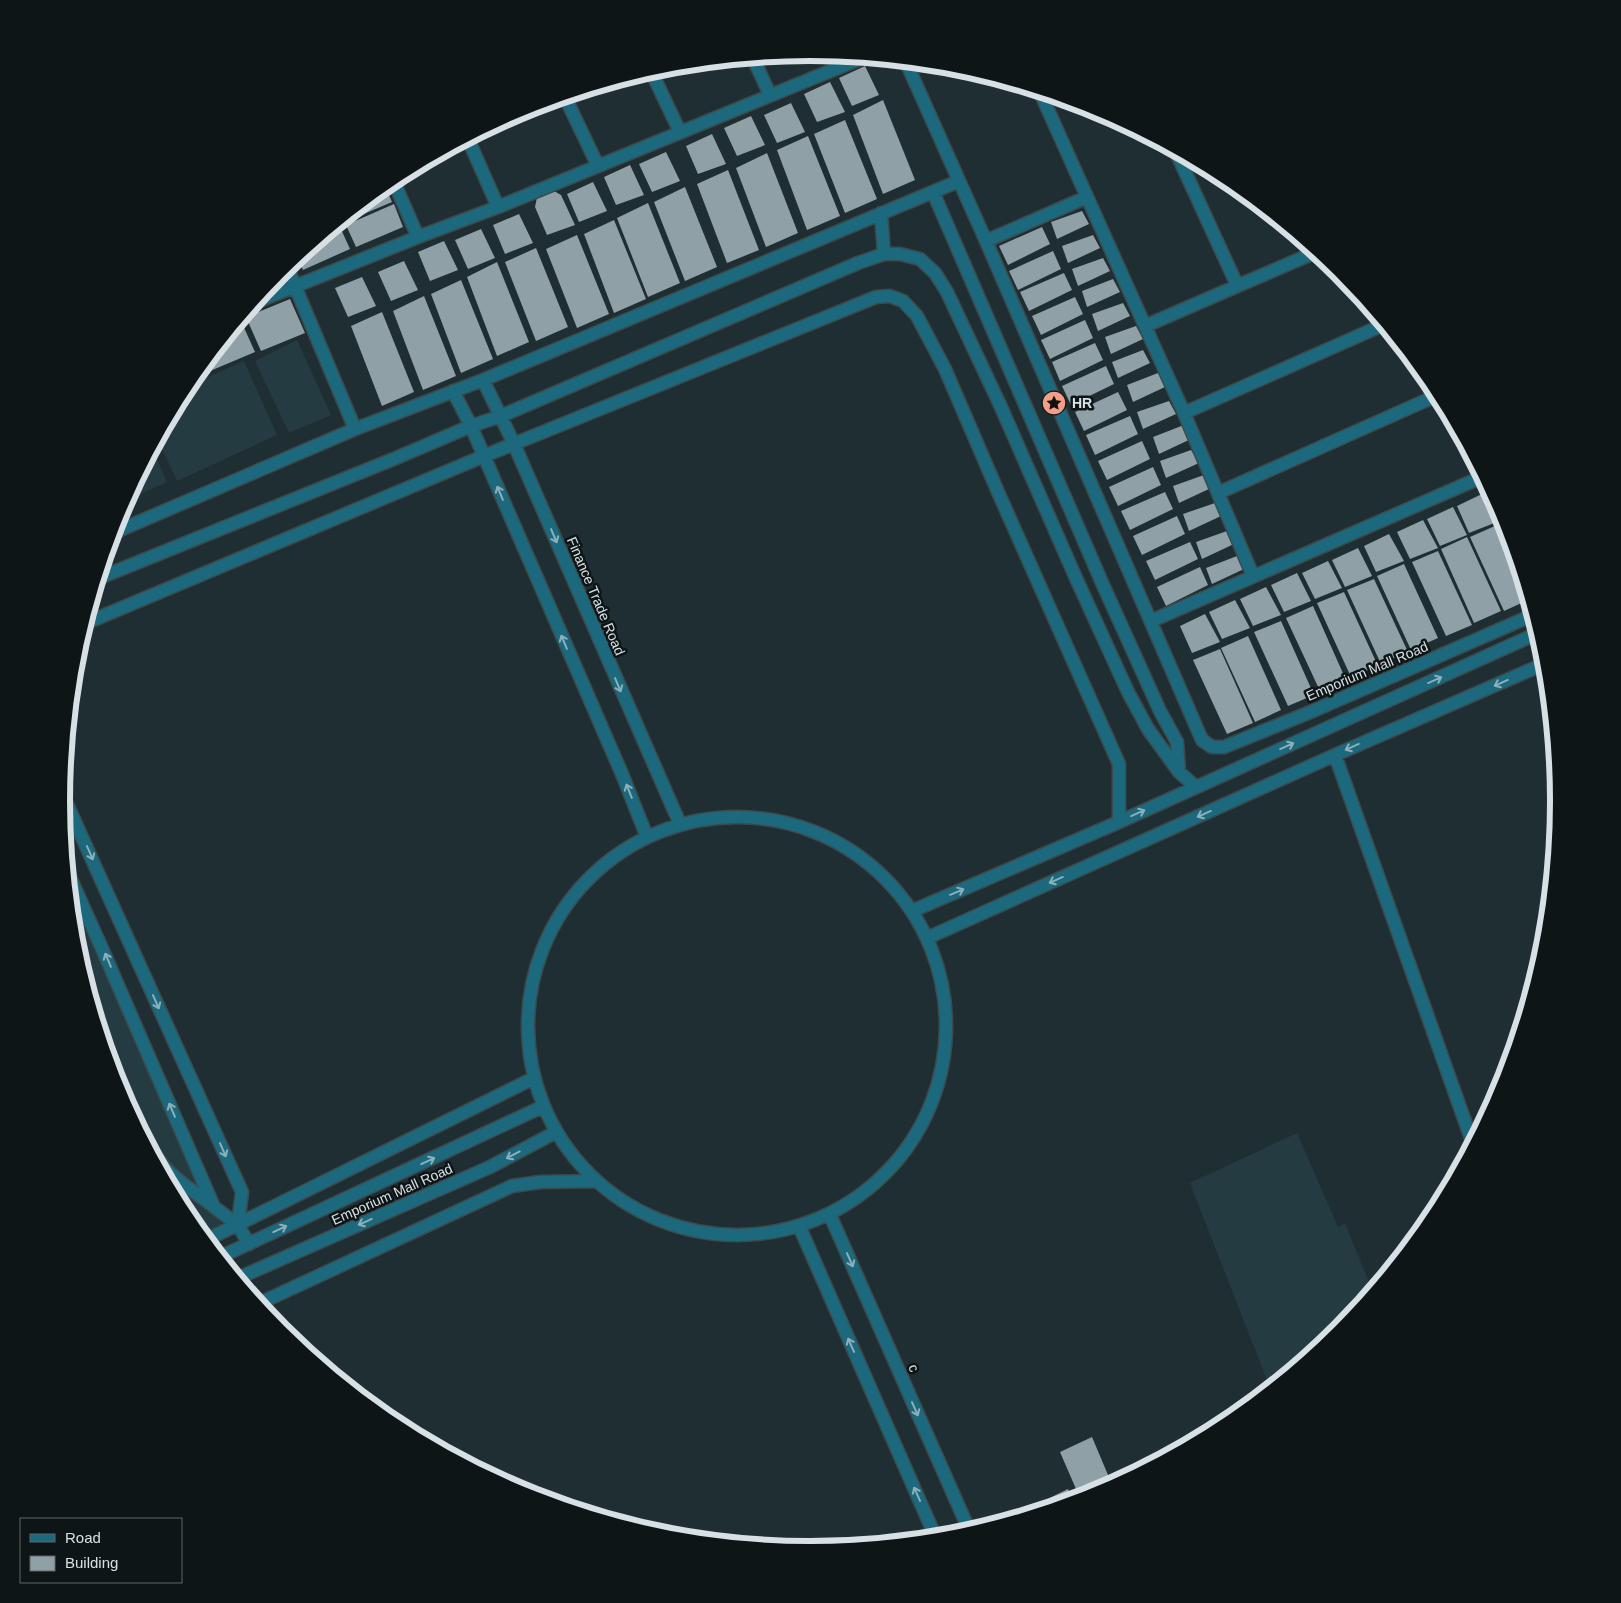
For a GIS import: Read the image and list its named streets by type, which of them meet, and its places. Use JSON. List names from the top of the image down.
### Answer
{
  "streets": {
    "street": ["Finance Trade Road", "Emporium Mall Road", "c"]
  },
  "places": {
    "place": ["HR"]
  },
  "legend": ["Road", "Building"]
}
